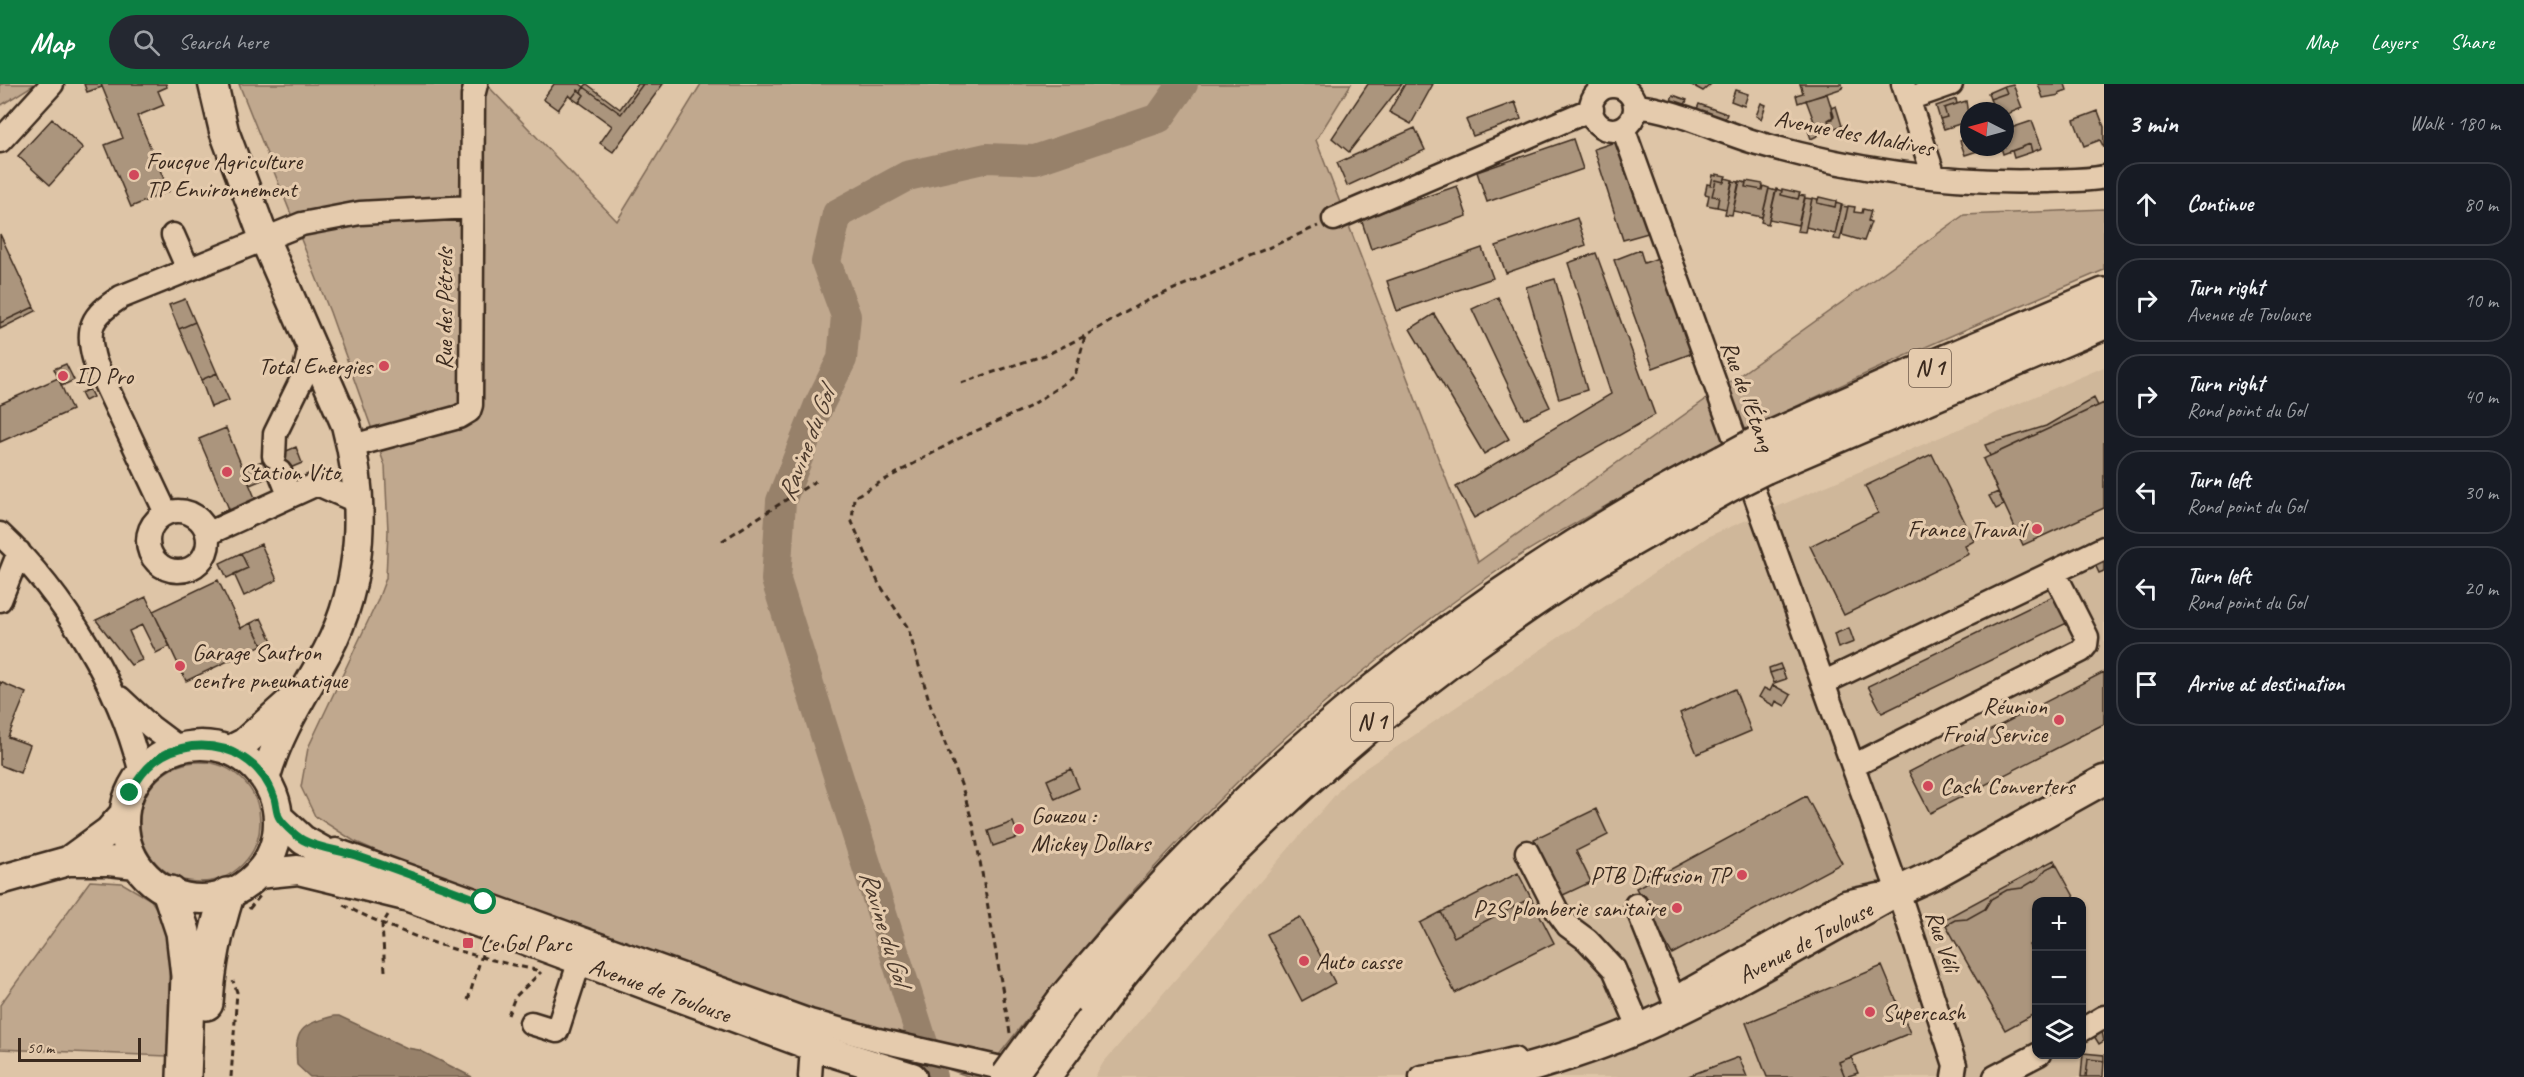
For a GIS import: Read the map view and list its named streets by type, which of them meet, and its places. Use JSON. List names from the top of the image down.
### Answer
{
  "streets": {
    "highway": ["N 1"],
    "main road": ["Avenue de Toulouse"],
    "street": [
      "Avenue des Maldives",
      "Rue des Pétrels",
      "Rue de l'Étang",
      "Rue Véli"
    ]
  },
  "crossings": [
    ["Avenue des Maldives", "Rue de l'Étang"],
    ["Rue de l'Étang", "Rue Véli"],
    ["Rue de l'Étang", "Avenue de Toulouse"],
    ["Rue Véli", "Avenue de Toulouse"]
  ],
  "water": ["Ravine du Gol"],
  "places": {
    "other": [
      "Foucque Agriculture TP Environnement",
      "Total Energies",
      "ID Pro",
      "Station Vito",
      "France Travail",
      "Garage Sautron centre pneumatique",
      "Réunion Froid Service",
      "Cash Converters",
      "Gouzou : Mickey Dollars",
      "PTB Diffusion TP",
      "P2S plomberie sanitaire",
      "Auto casse",
      "Supercash"
    ],
    "transit": ["Le Gol Parc"]
  },
  "scale_bar": "50 m",
  "north": "left",
  "page": {
    "header": "Map",
    "search": "Search here",
    "nav": ["Map", "Layers", "Share"],
    "heading": ["3 min", "Walk · 180 m"],
    "list": [
      ["Continue", "80 m"],
      ["Turn right", "Avenue de Toulouse", "10 m"],
      ["Turn right", "Rond point du Gol", "40 m"],
      ["Turn left", "Rond point du Gol", "30 m"],
      ["Turn left", "Rond point du Gol", "20 m"],
      "Arrive at destination"
    ],
    "map_buttons": ["+", "−"],
    "scale": "50 m"
  }
}
